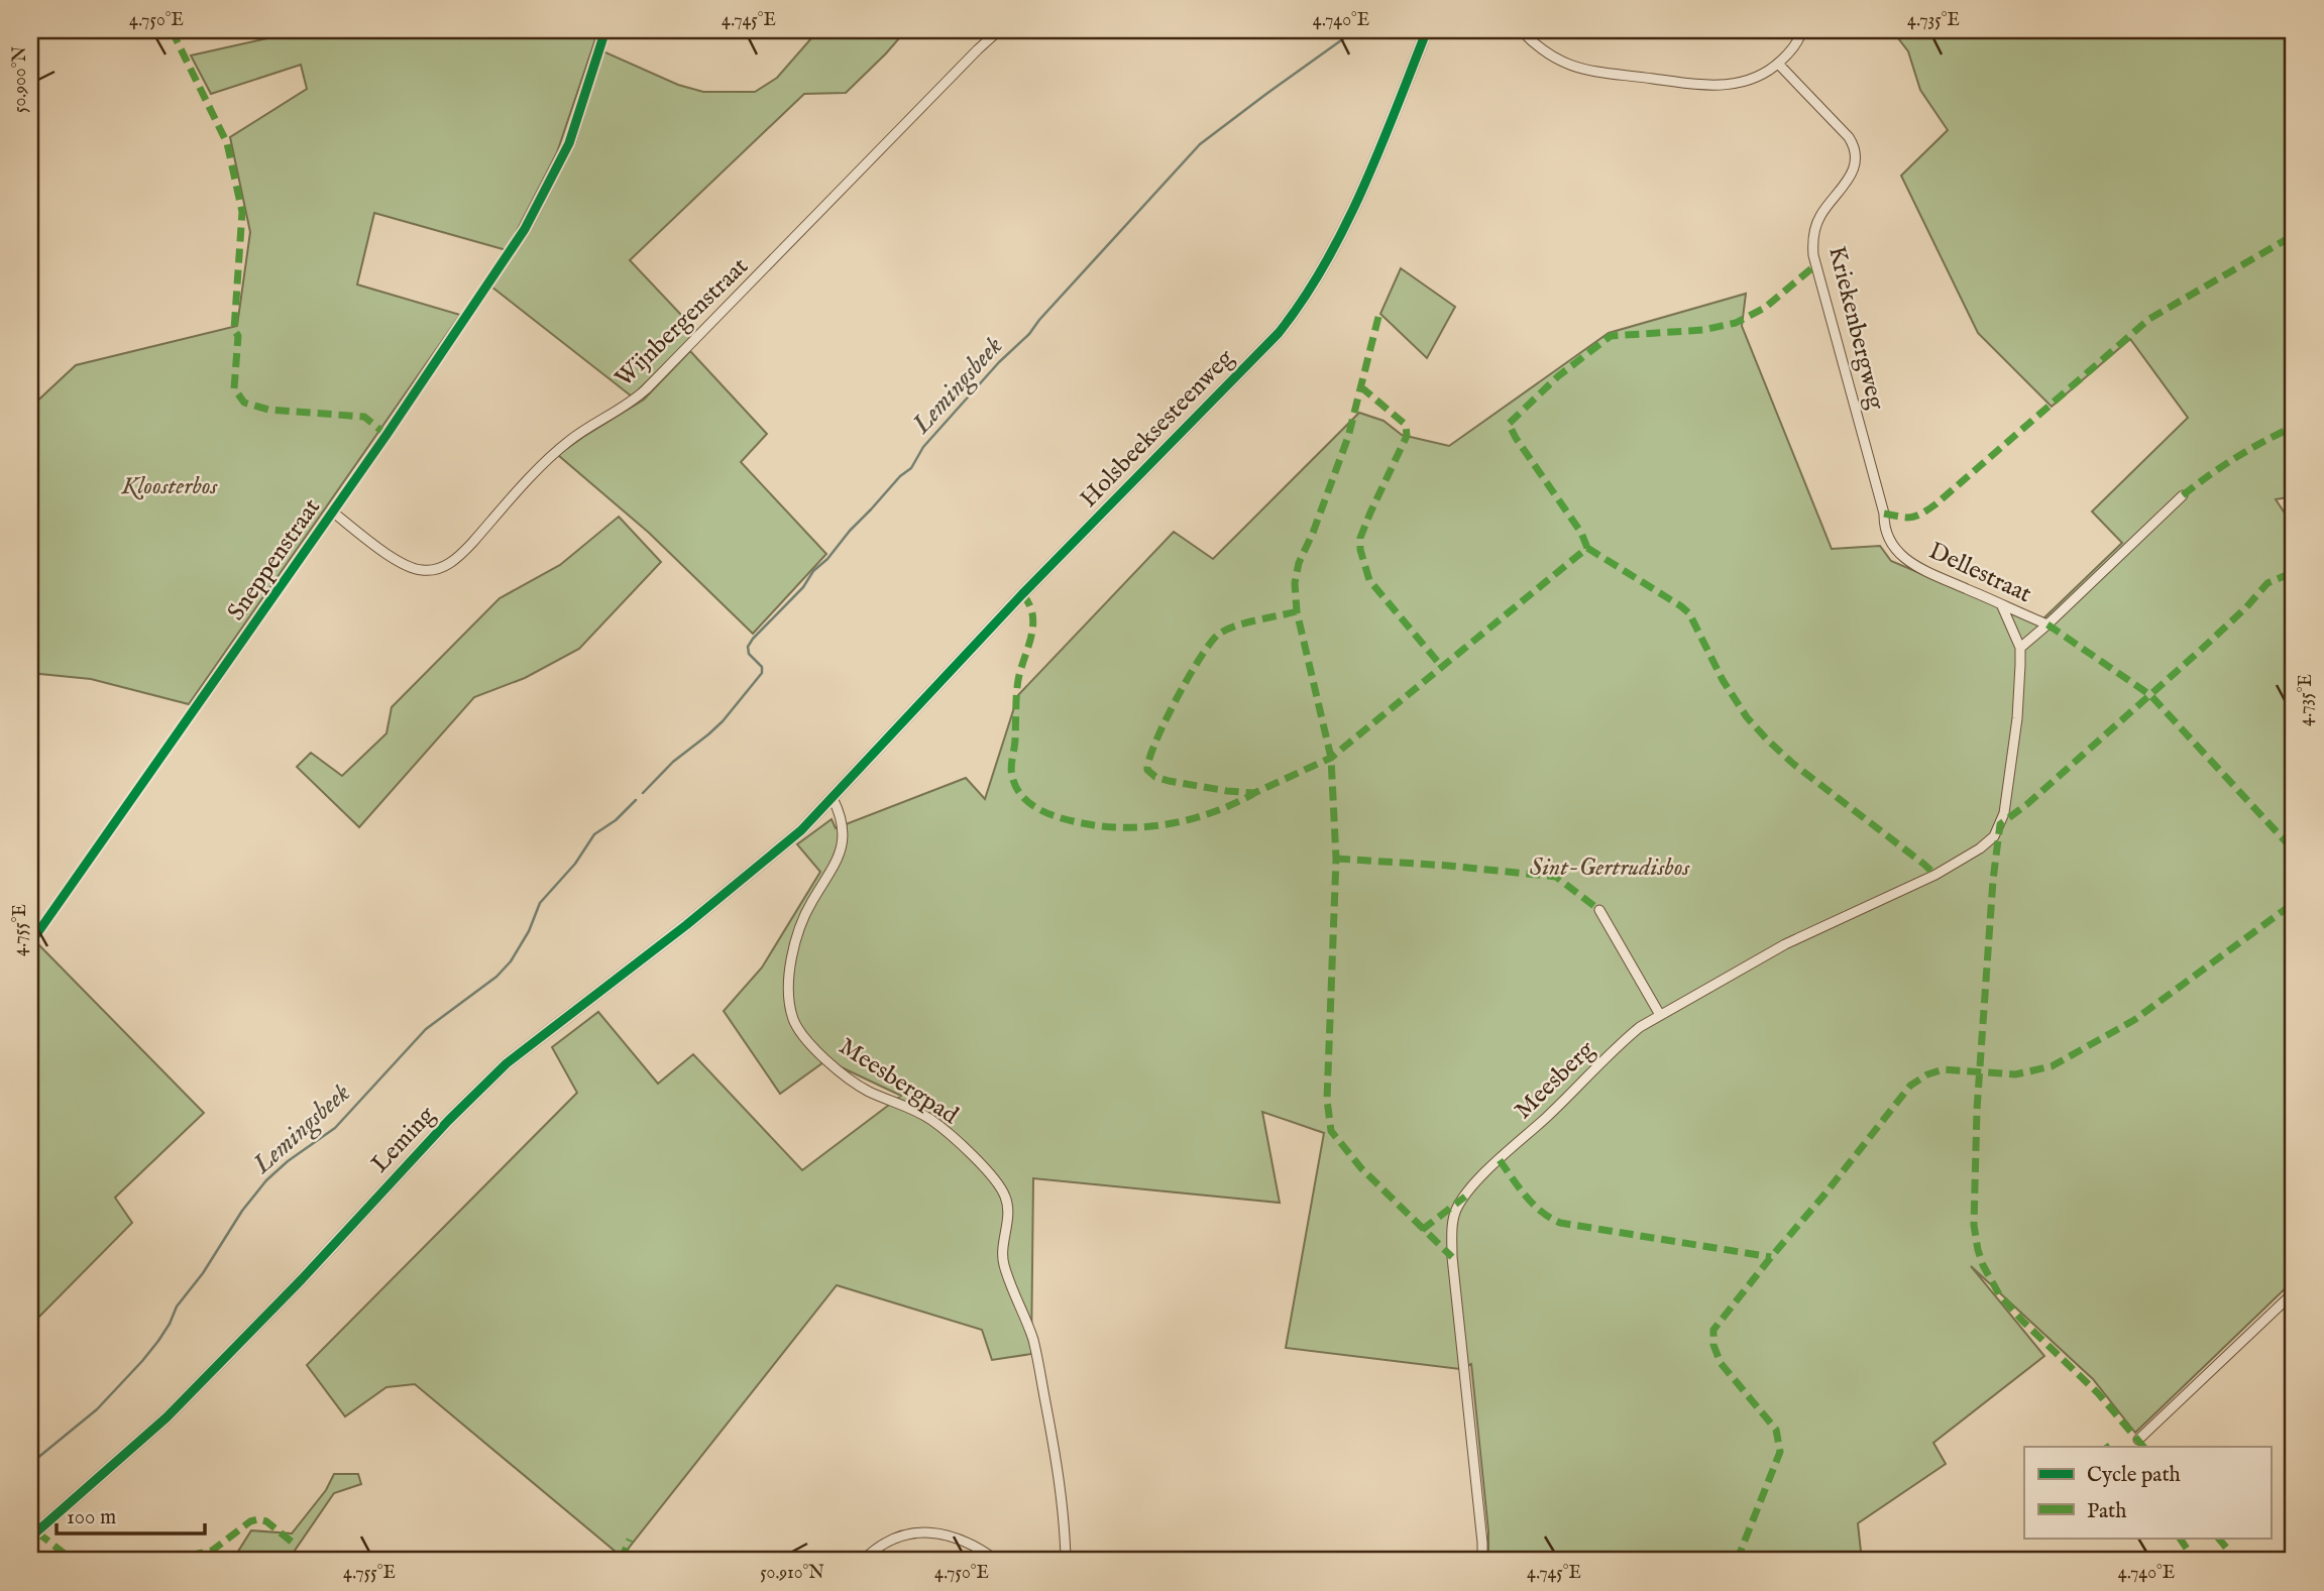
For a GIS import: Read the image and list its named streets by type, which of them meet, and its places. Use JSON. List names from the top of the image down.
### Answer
{
  "streets": {
    "street": [
      "Wijnbergenstraat",
      "Kriekenbergweg",
      "Holsbeeksesteenweg",
      "Sneppenstraat",
      "Dellestraat",
      "Meesberg",
      "Meesbergpad",
      "Leming"
    ]
  },
  "crossings": [
    ["Wijnbergenstraat", "Sneppenstraat"],
    ["Kriekenbergweg", "Dellestraat"],
    ["Holsbeeksesteenweg", "Meesbergpad"],
    ["Holsbeeksesteenweg", "Leming"],
    ["Dellestraat", "Meesberg"],
    ["Meesbergpad", "Leming"]
  ],
  "water": ["Lemingsbeek"],
  "parks": ["Kloosterbos", "Sint-Gertrudisbos"],
  "legend": ["Cycle path", "Path"],
  "scale_bar": "100 m",
  "coordinates": [
    "4.750°E",
    "4.745°E",
    "4.740°E",
    "4.735°E",
    "50.900°N",
    "4.755°E",
    "50.910°N"
  ]
}
